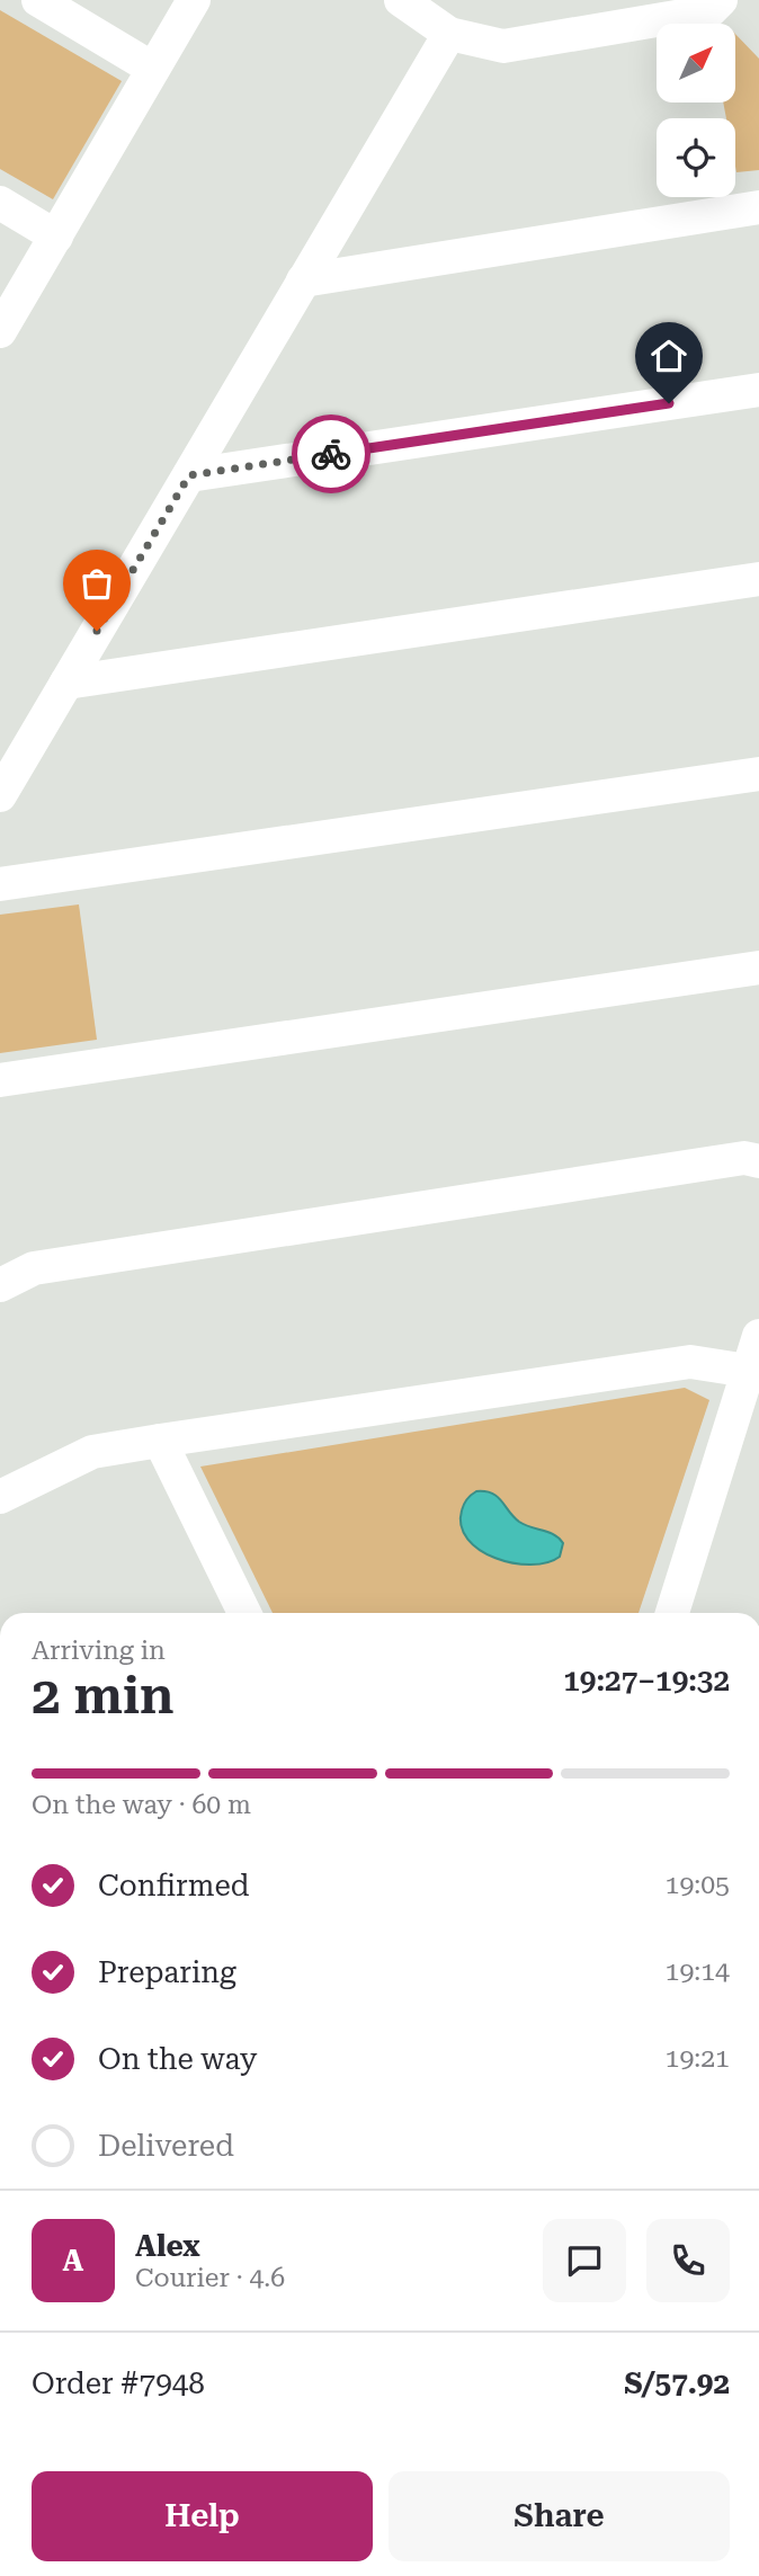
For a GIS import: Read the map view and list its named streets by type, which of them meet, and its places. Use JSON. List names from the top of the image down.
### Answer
{
  "north": "top right",
  "page": {
    "heading": ["2 min", "Arriving in", "19:27–19:32"],
    "panel": [
      "Alex",
      "Courier · 4.6",
      "Order #7948",
      "S/57.92"
    ],
    "bar": "On the way · 60 m",
    "list": [
      ["Confirmed", "19:05"],
      ["Preparing", "19:14"],
      ["On the way", "19:21"],
      "Delivered"
    ],
    "round": "A",
    "buttons": ["Help", "Share"]
  }
}
